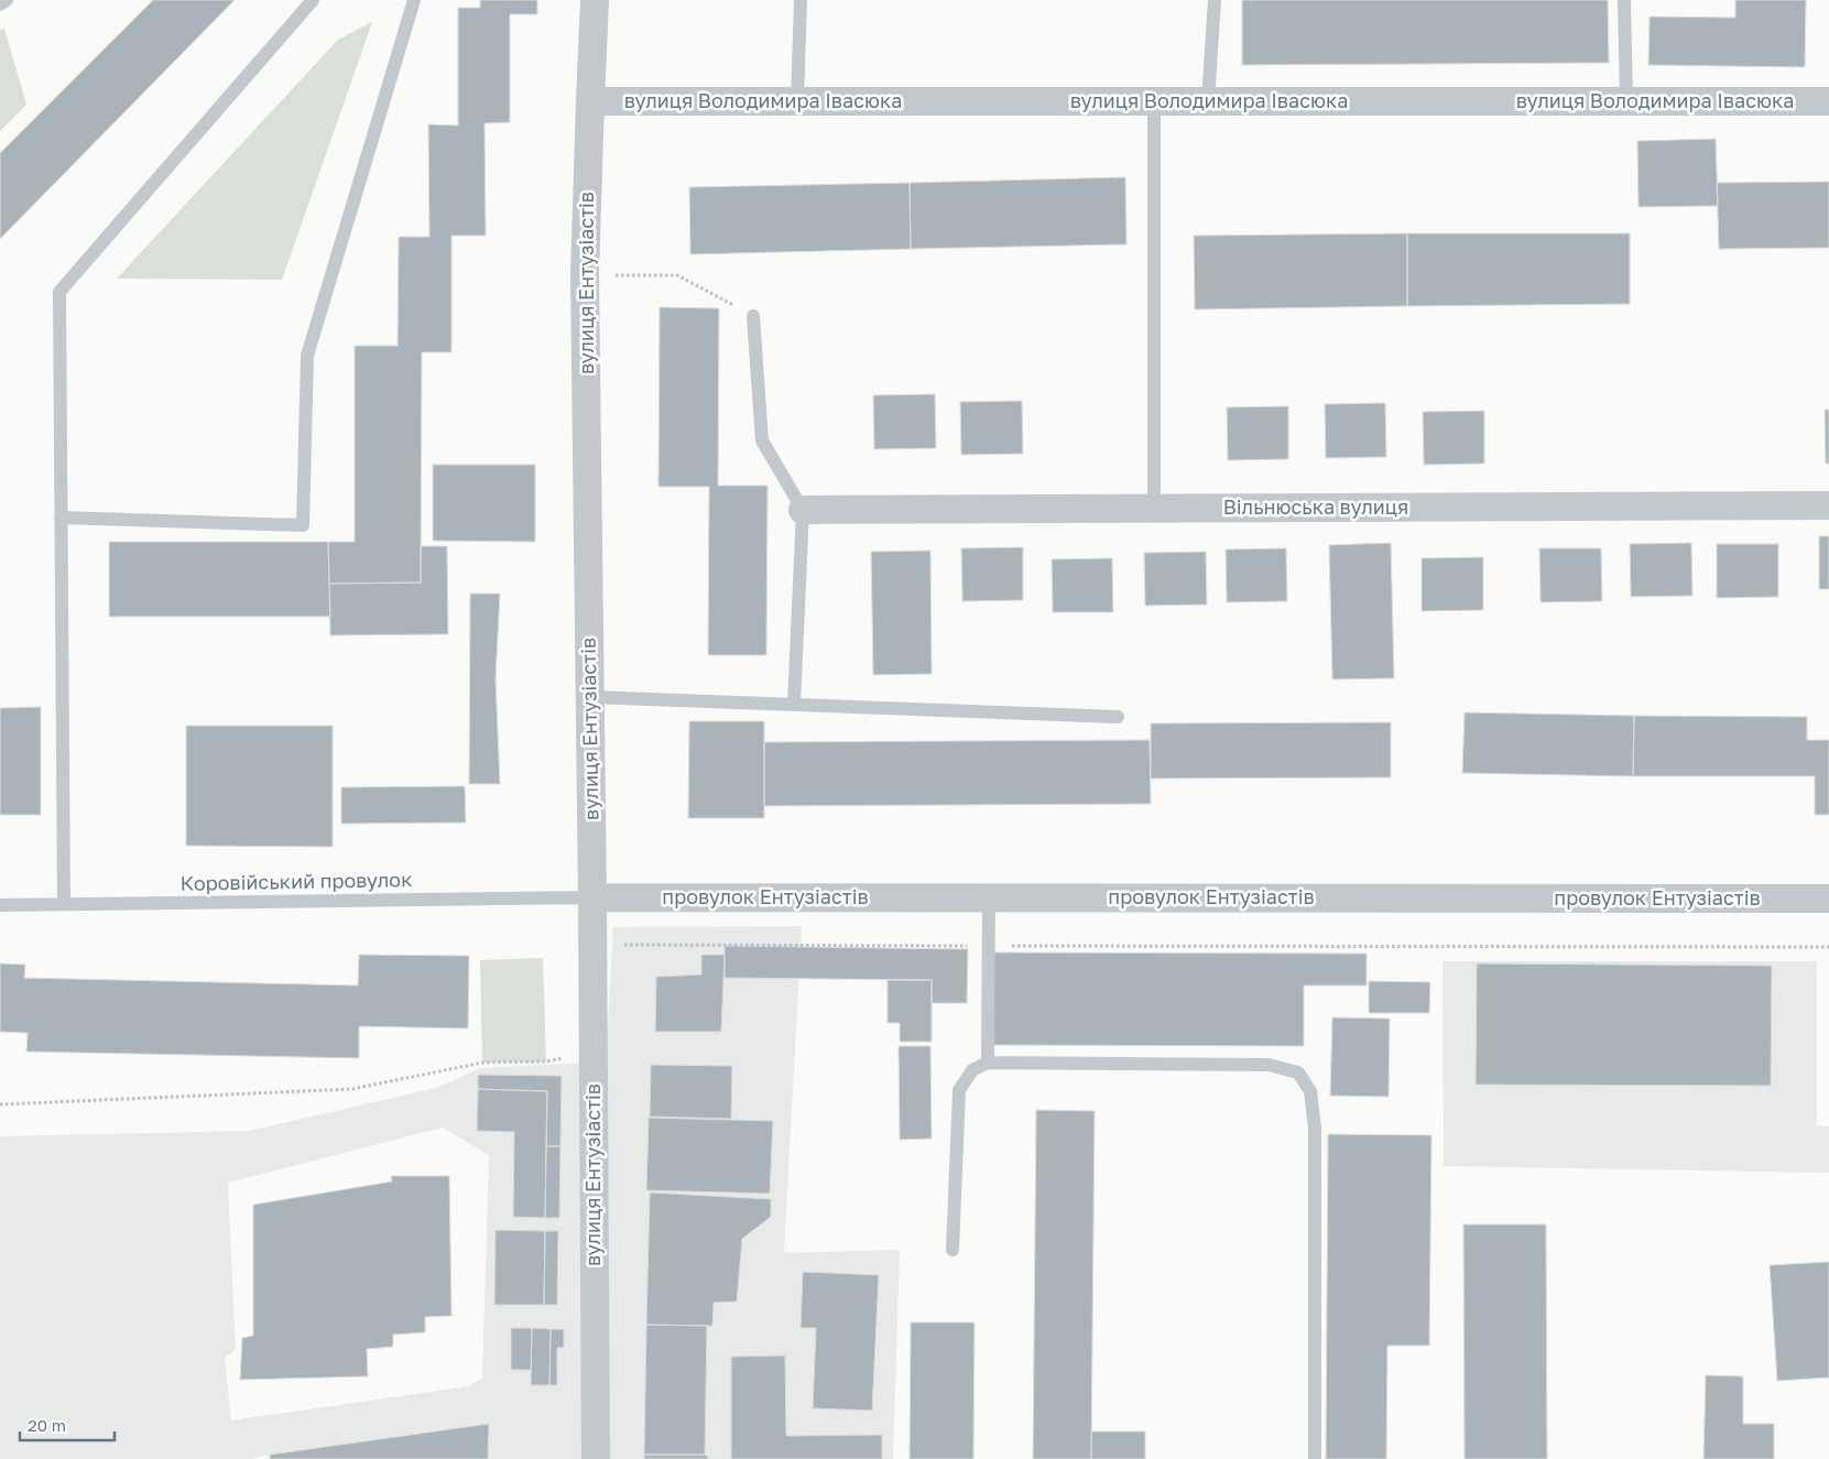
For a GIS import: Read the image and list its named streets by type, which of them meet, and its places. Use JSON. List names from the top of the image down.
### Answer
{
  "streets": {
    "street": [
      "вулиця Володимира Івасюка",
      "вулиця Ентузіастів",
      "Вільнюська вулиця",
      "провулок Ентузіастів"
    ],
    "lane": ["Коровійський провулок"]
  },
  "crossings": [
    ["вулиця Володимира Івасюка", "вулиця Ентузіастів"],
    ["вулиця Ентузіастів", "Коровійський провулок"],
    ["вулиця Ентузіастів", "провулок Ентузіастів"],
    ["Коровійський провулок", "провулок Ентузіастів"]
  ],
  "scale_bar": "20 m"
}
